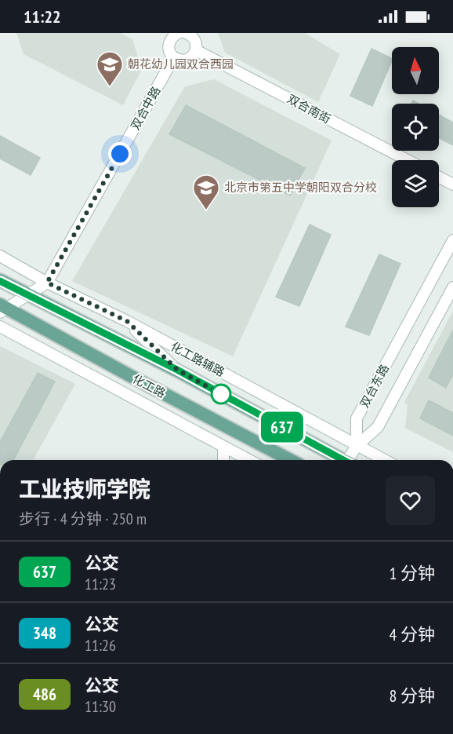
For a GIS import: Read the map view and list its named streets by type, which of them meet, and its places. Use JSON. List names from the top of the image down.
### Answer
{
  "streets": {
    "main road": ["化工路"],
    "street": [
      "双合中路",
      "双合南街",
      "化工路辅路",
      "双台东路"
    ]
  },
  "crossings": [
    ["双合中路", "化工路辅路"],
    ["双合中路", "化工路"],
    ["化工路辅路", "双台东路"]
  ],
  "places": {
    "school or university": ["朝花幼儿园双合西园", "北京市第五中学朝阳双合分校"]
  },
  "lines": ["bus line 637"],
  "north": "top",
  "page": {
    "status": "11:22",
    "on_map": "637",
    "heading": ["工业技师学院", "步行 · 4 分钟 · 250 m"],
    "list": [
      {
        "mark": "637",
        "name": "公交",
        "note": "11:23",
        "value": "1 分钟"
      },
      {
        "mark": "348",
        "name": "公交",
        "note": "11:26",
        "value": "4 分钟"
      },
      {
        "mark": "486",
        "name": "公交",
        "note": "11:30",
        "value": "8 分钟"
      }
    ]
  }
}
